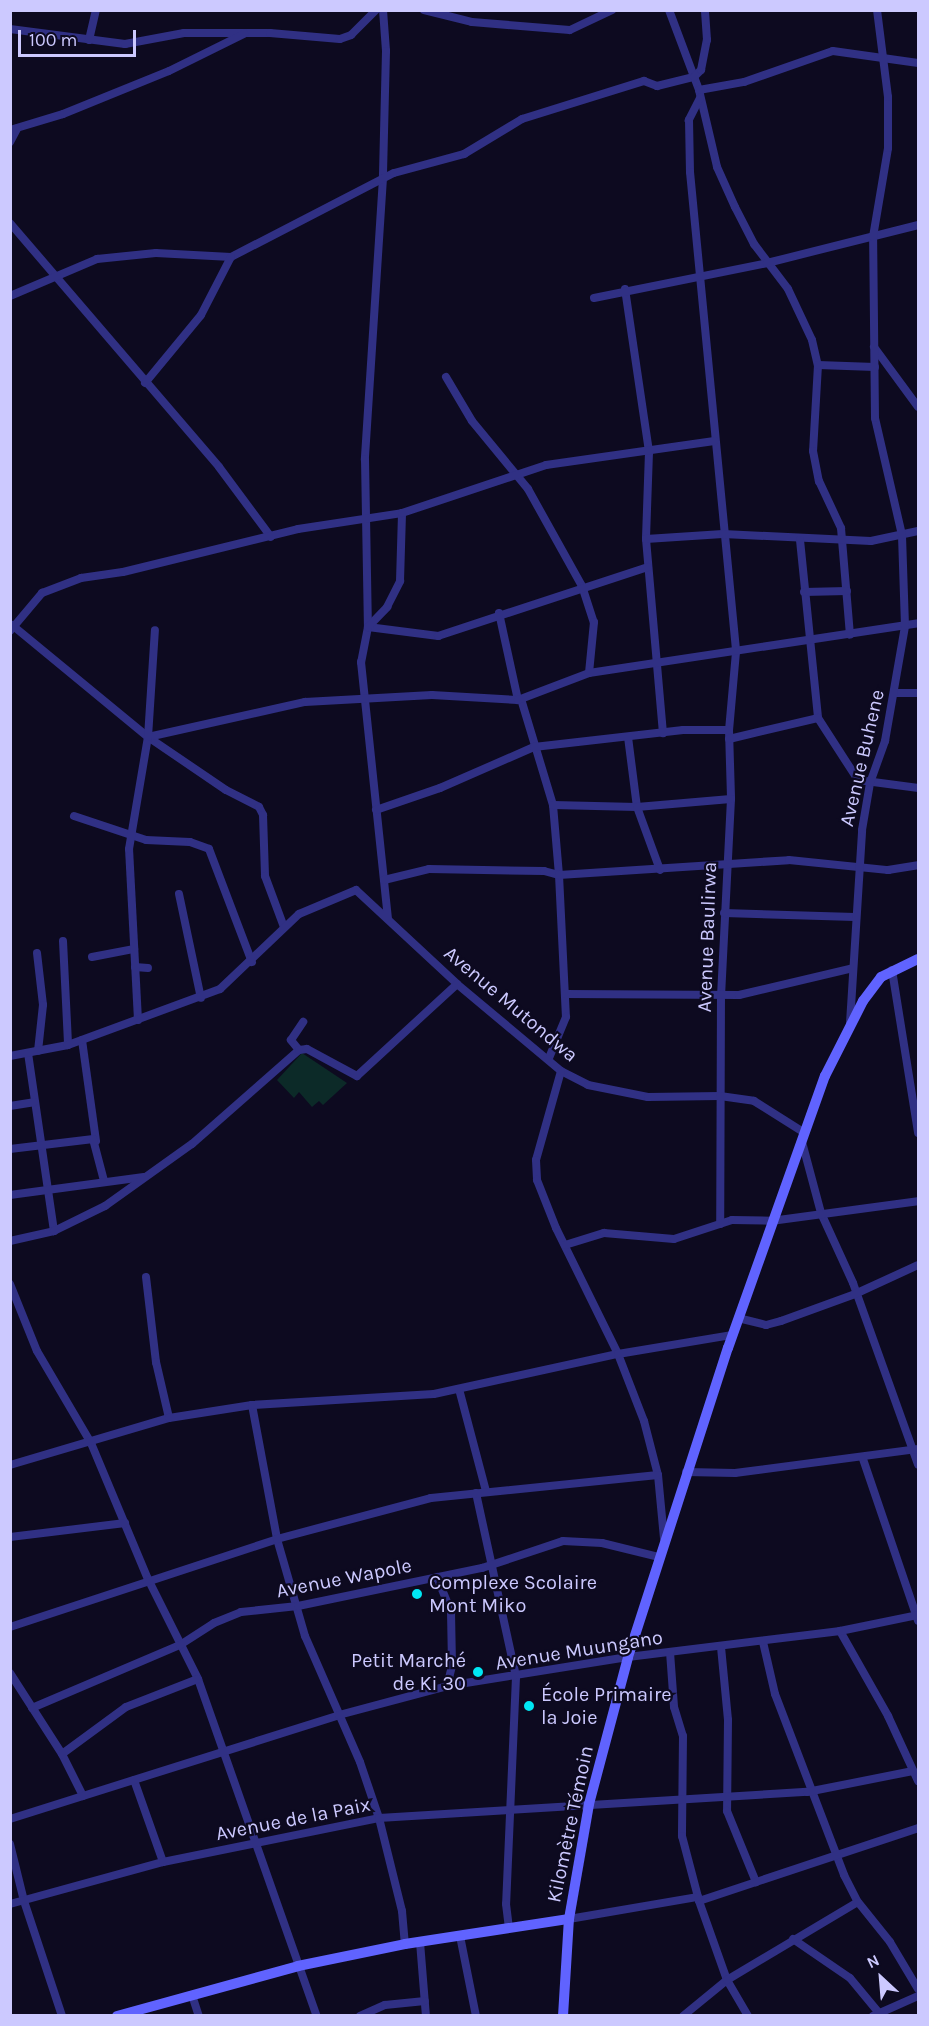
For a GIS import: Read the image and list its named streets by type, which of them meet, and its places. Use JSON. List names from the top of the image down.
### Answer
{
  "streets": {
    "main road": ["Kilomètre Témoin"],
    "street": [
      "Avenue Buhene",
      "Avenue Baulirwa",
      "Avenue Mutondwa",
      "Avenue Wapole",
      "Avenue Muungano",
      "Avenue de la Paix"
    ]
  },
  "crossings": [
    ["Avenue Buhene", "Kilomètre Témoin"],
    ["Avenue Baulirwa", "Avenue Mutondwa"],
    ["Avenue Mutondwa", "Kilomètre Témoin"],
    ["Avenue Wapole", "Kilomètre Témoin"],
    ["Avenue Muungano", "Kilomètre Témoin"],
    ["Avenue de la Paix", "Kilomètre Témoin"]
  ],
  "places": ["Complexe Scolaire Mont Miko", "Petit Marché de Ki 30", "École Primaire la Joie"],
  "scale_bar": "100 m",
  "north": "top left"
}
